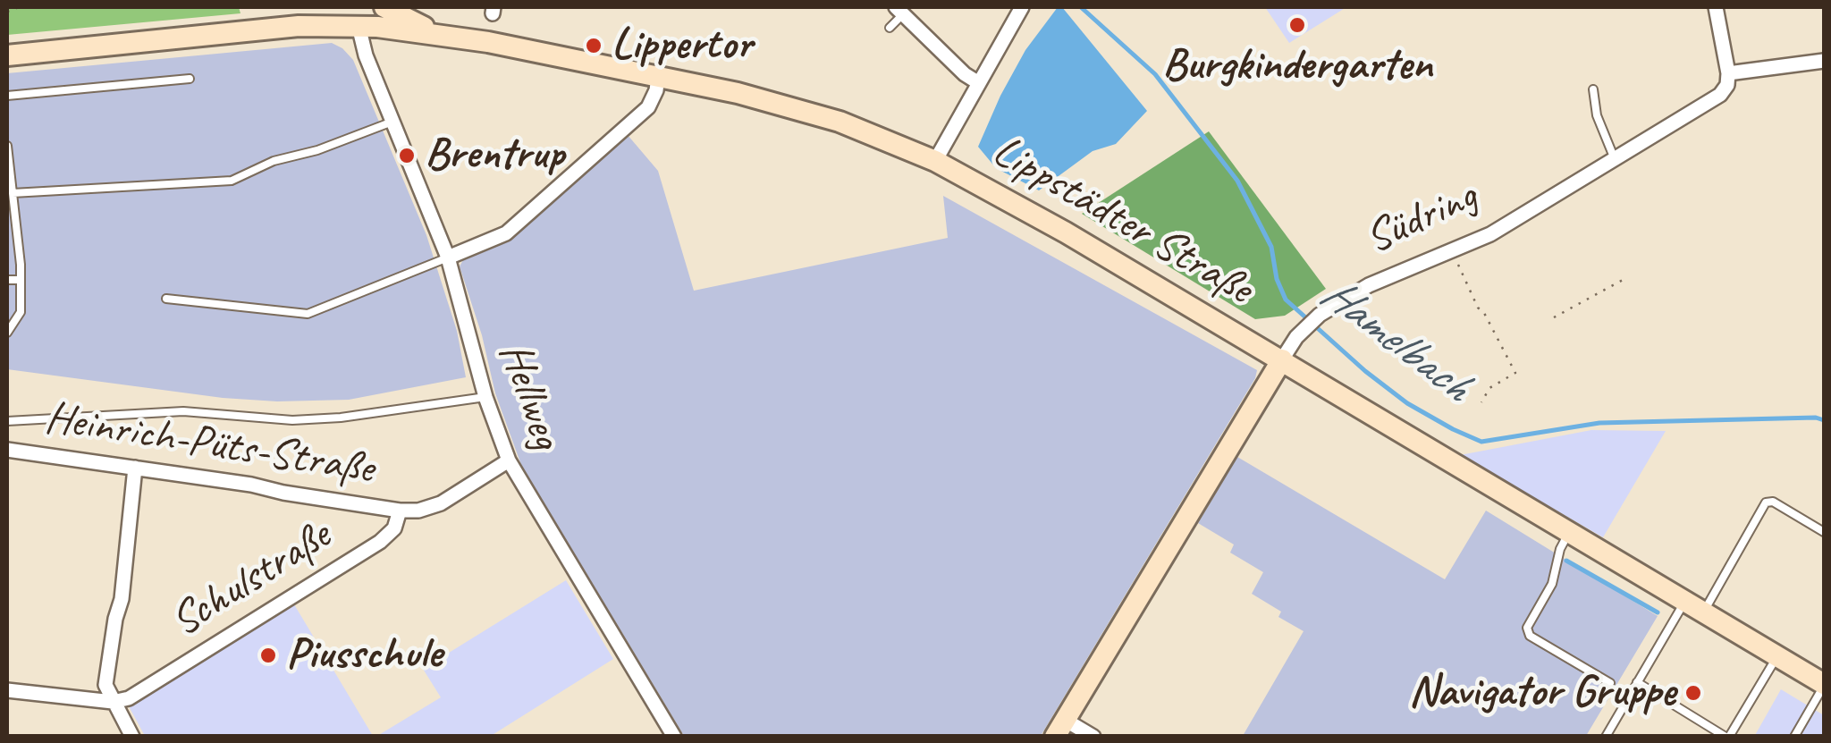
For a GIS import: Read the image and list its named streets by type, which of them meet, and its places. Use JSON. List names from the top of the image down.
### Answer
{
  "streets": {
    "street": [
      "Südring",
      "Lippstädter Straße",
      "Hellweg",
      "Heinrich-Püts-Straße",
      "Schulstraße"
    ]
  },
  "crossings": [
    ["Südring", "Lippstädter Straße"],
    ["Lippstädter Straße", "Hellweg"],
    ["Heinrich-Püts-Straße", "Schulstraße"]
  ],
  "water": ["Hamelbach"],
  "places": [
    "Burgkindergarten",
    "Lippertor",
    "Brentrup",
    "Piusschule",
    "Navigator Gruppe"
  ]
}
